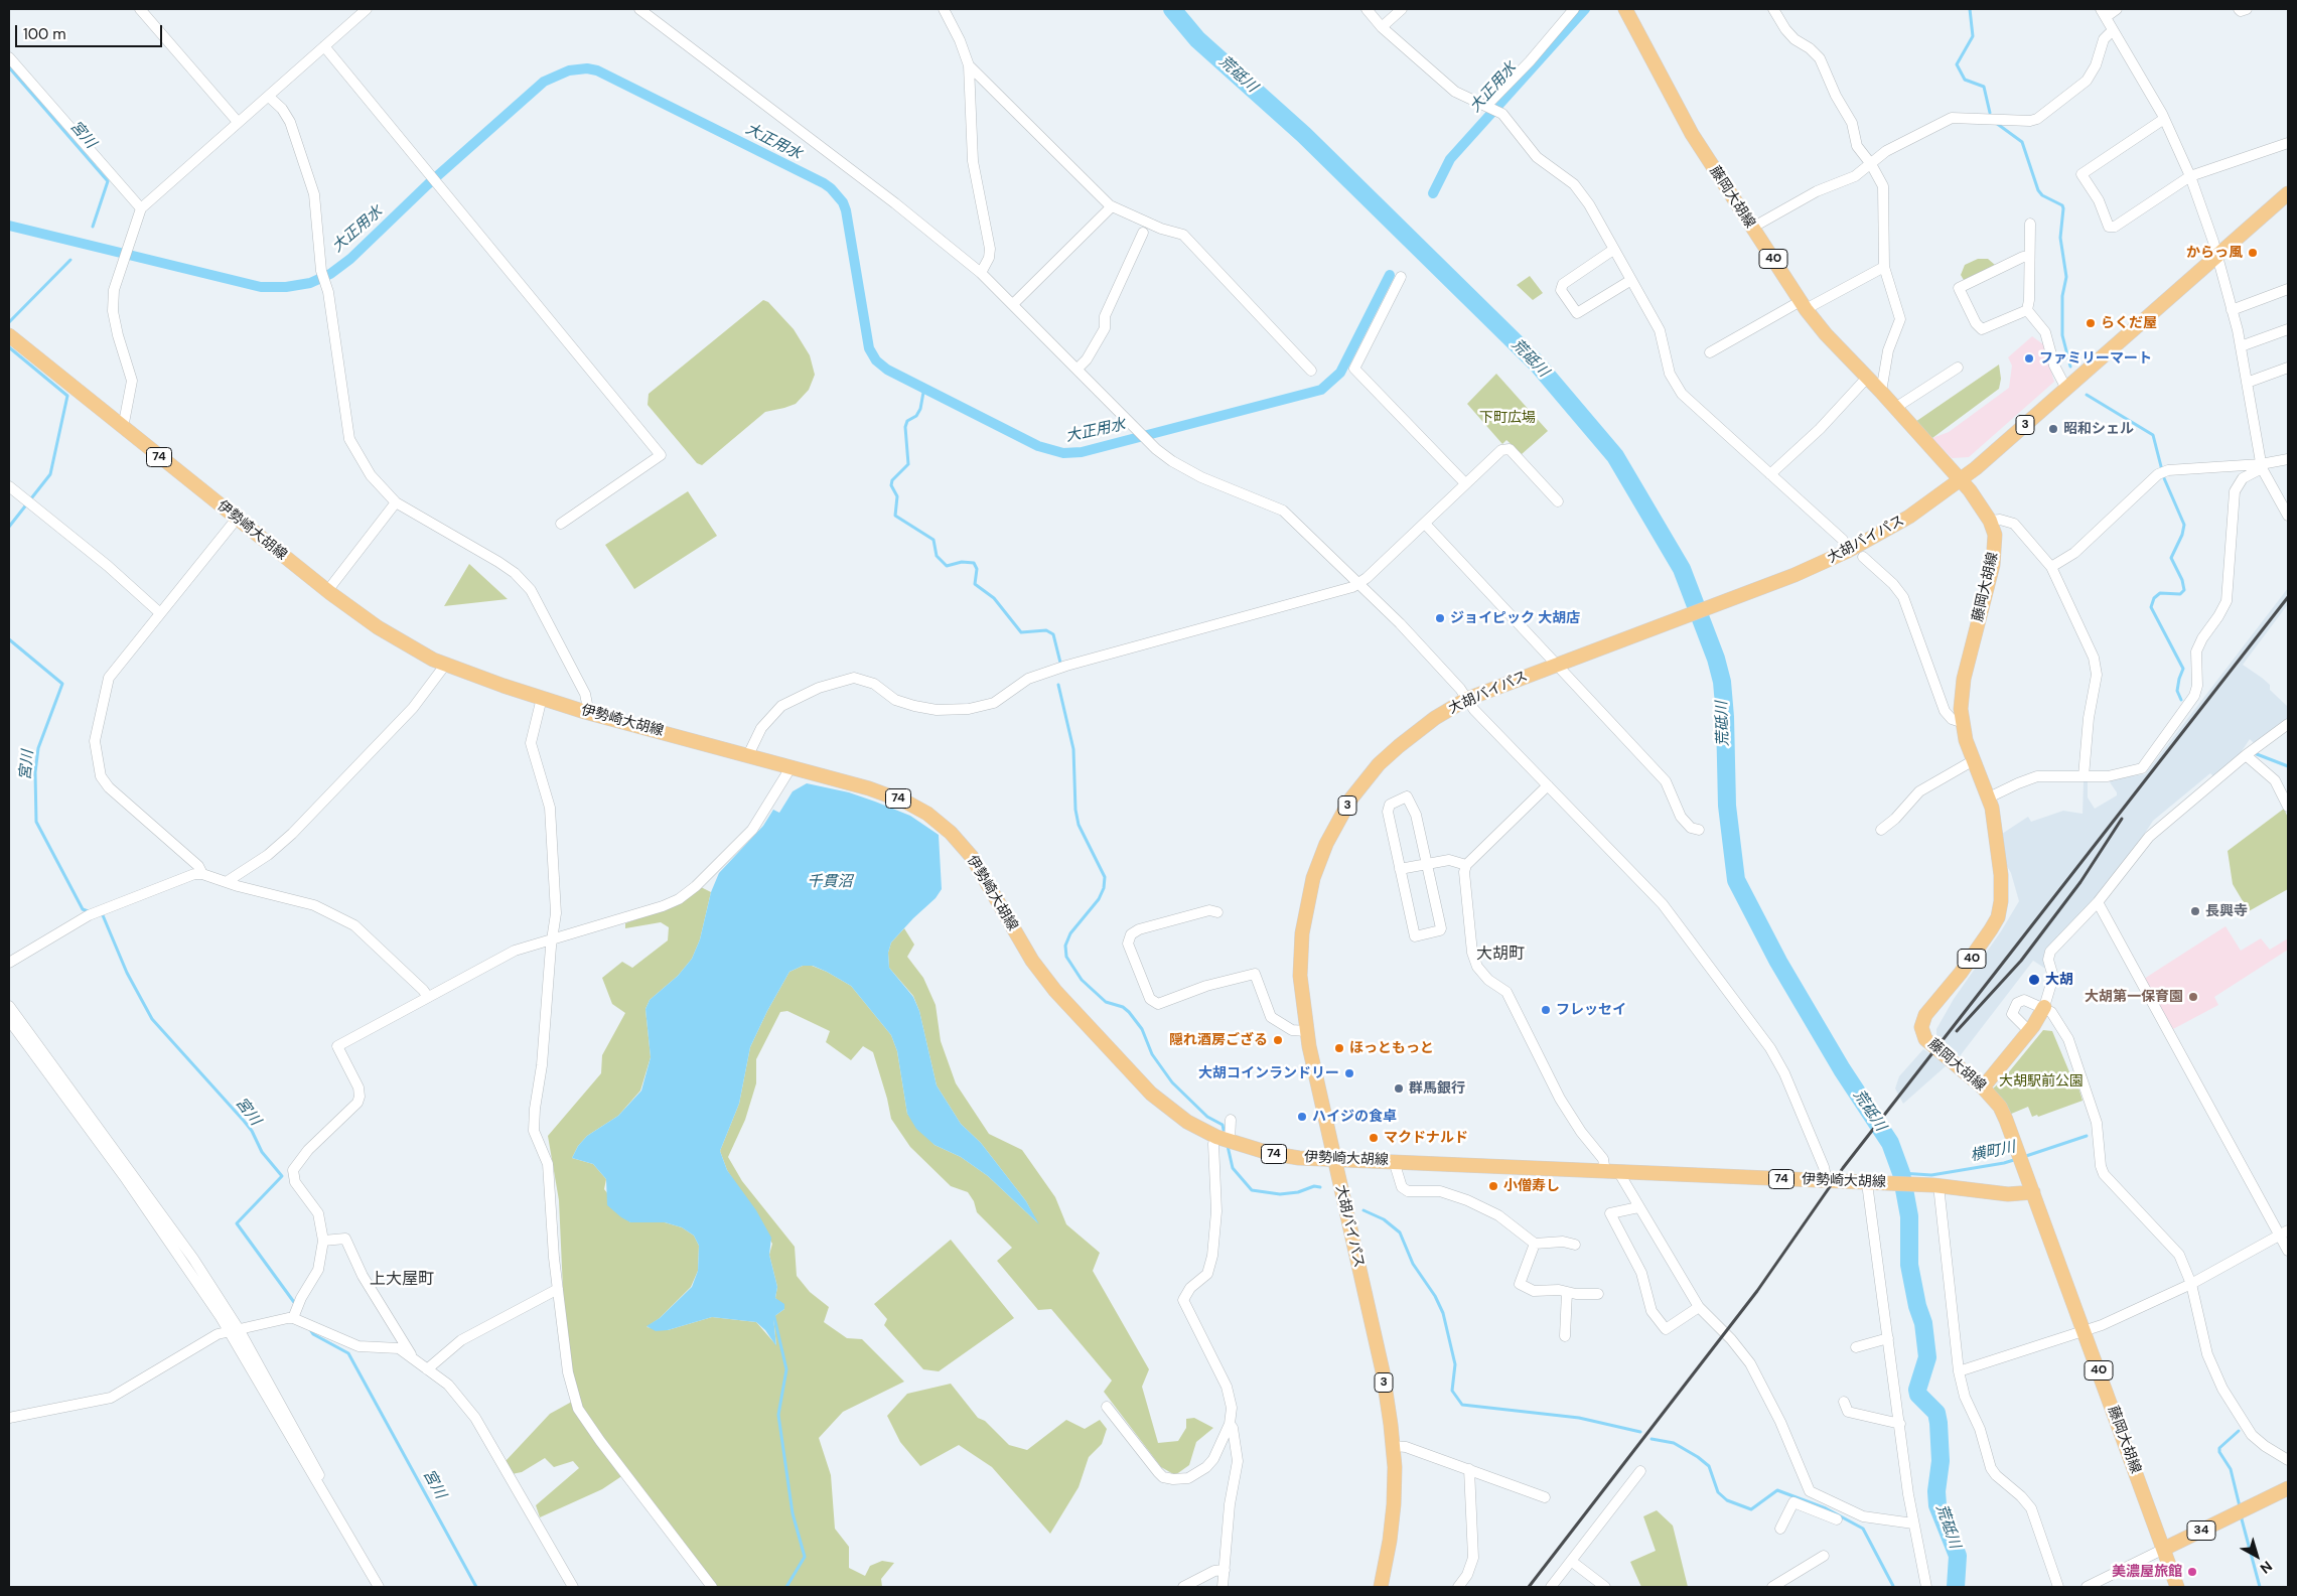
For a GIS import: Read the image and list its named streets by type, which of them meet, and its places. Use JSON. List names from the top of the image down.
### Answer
{
  "streets": {
    "main road": [
      "藤岡大胡線",
      "40",
      "3",
      "74",
      "伊勢崎大胡線",
      "大胡バイパス",
      "34"
    ]
  },
  "crossings": [
    ["藤岡大胡線", "伊勢崎大胡線"],
    ["藤岡大胡線", "大胡バイパス"],
    ["藤岡大胡線", "34"],
    ["伊勢崎大胡線", "大胡バイパス"]
  ],
  "districts": ["大胡町", "上大屋町"],
  "water": [
    "荒砥川",
    "大正用水",
    "宮川",
    "千貫沼",
    "横町川"
  ],
  "parks": ["下町広場", "大胡駅前公園"],
  "places": [
    "からっ風",
    "らくだ屋",
    "ファミリーマート",
    "昭和シェル",
    "ジョイピック 大胡店",
    "長興寺",
    "大胡",
    "大胡第一保育園",
    "フレッセイ",
    "隠れ酒房ござる",
    "ほっともっと",
    "大胡コインランドリー",
    "群馬銀行",
    "ハイジの食卓",
    "マクドナルド",
    "小僧寿し",
    "美濃屋旅館"
  ],
  "scale_bar": "100 m",
  "north": "bottom right"
}
